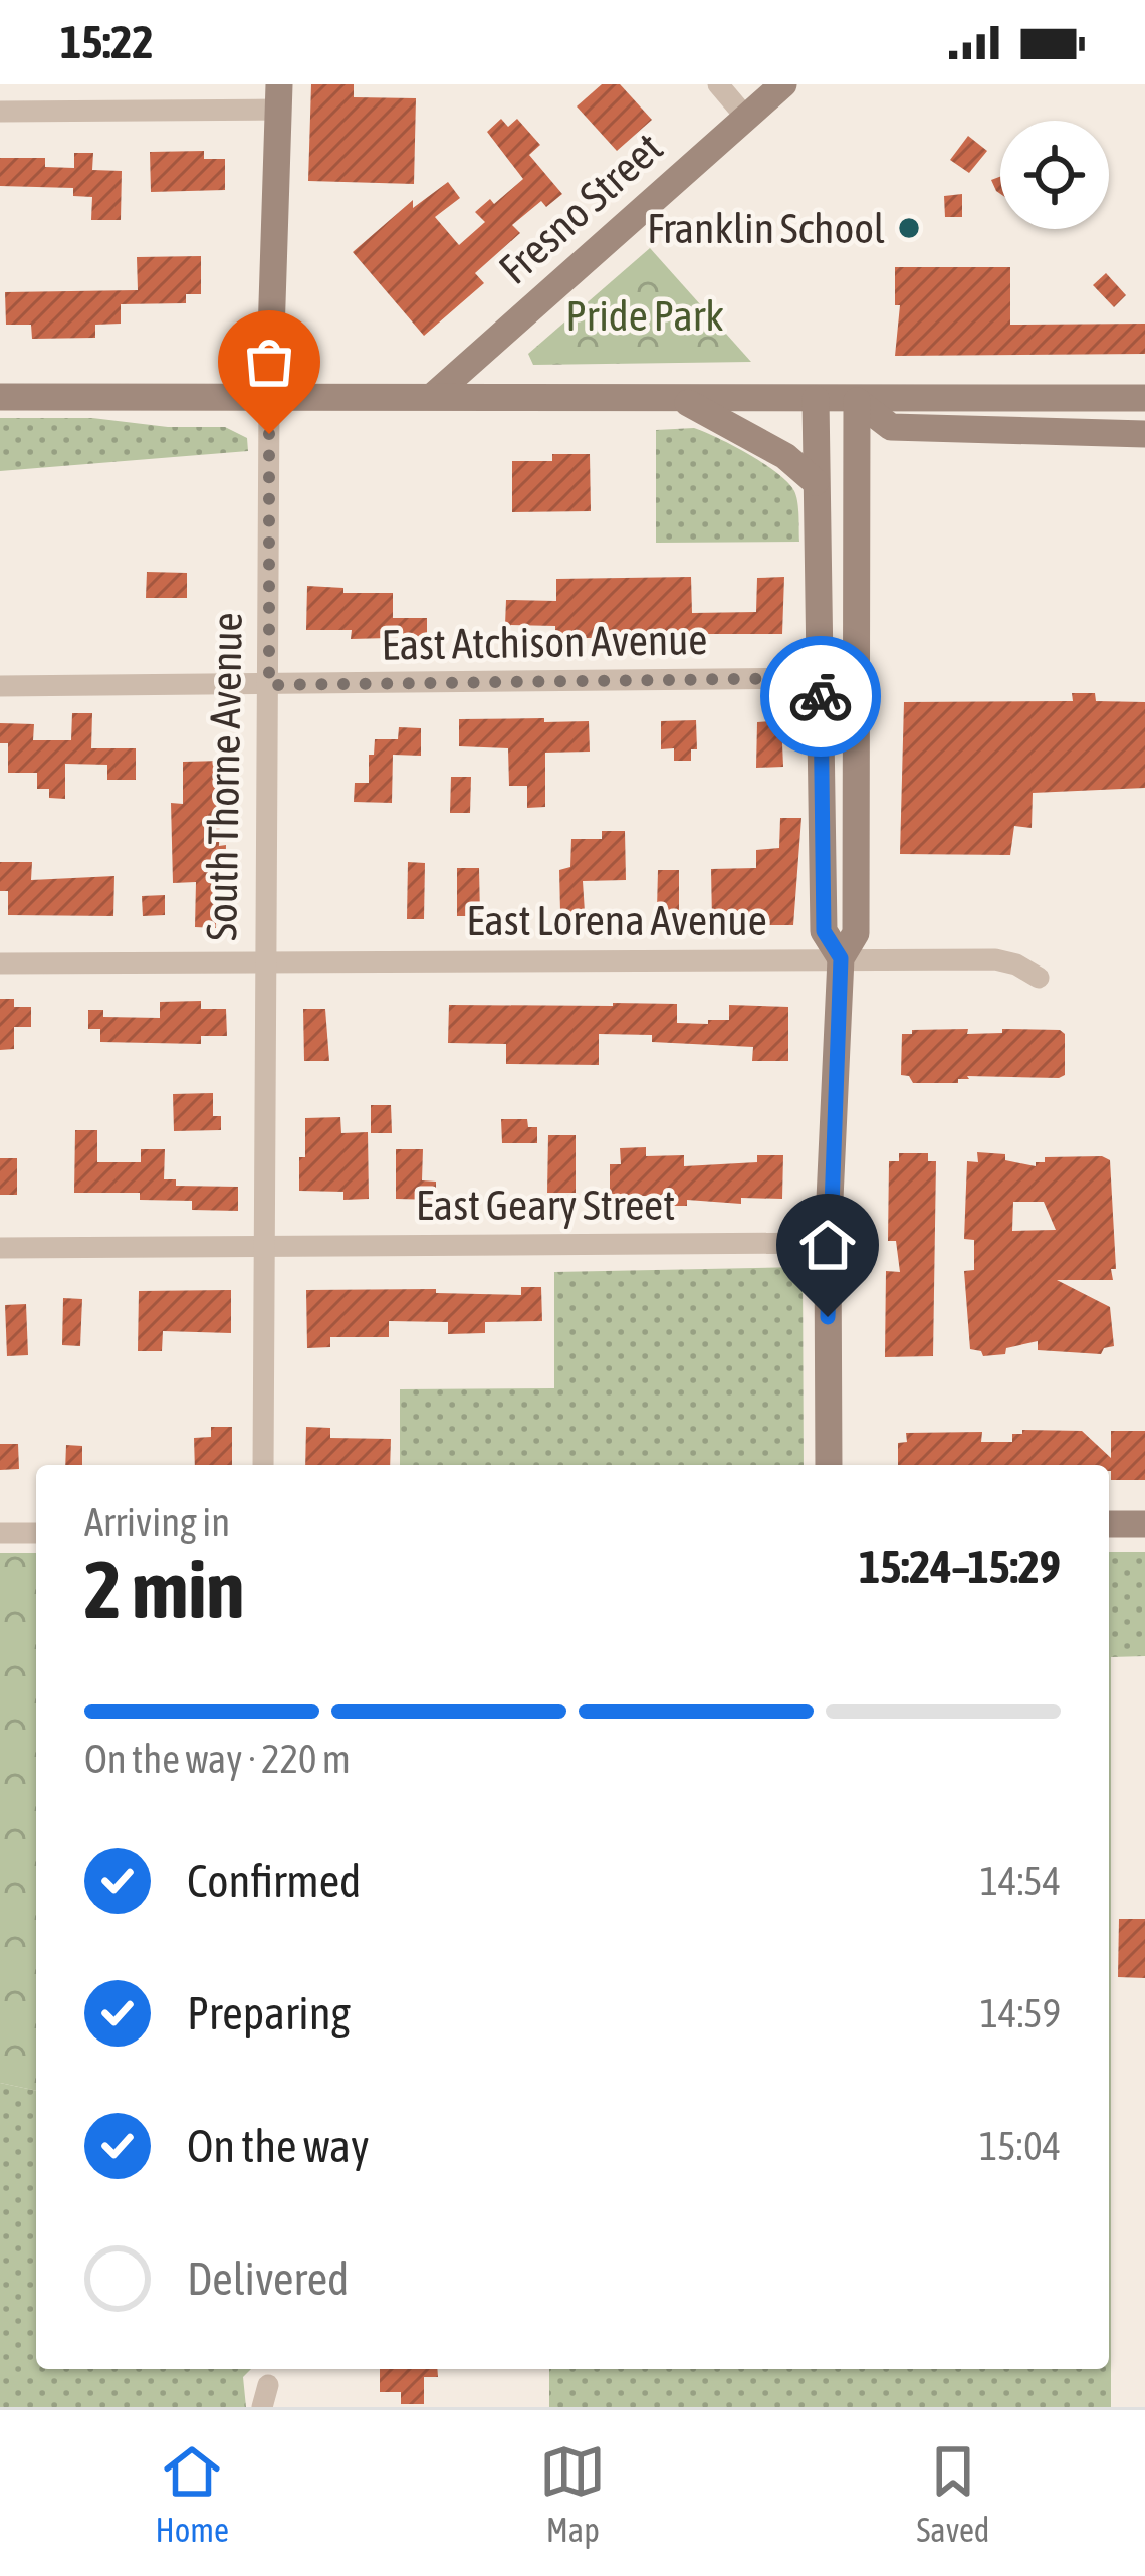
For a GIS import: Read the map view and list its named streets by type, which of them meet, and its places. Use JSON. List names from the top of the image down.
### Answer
{
  "streets": {
    "main road": ["Fresno Street", "South Thorne Avenue"],
    "street": ["East Atchison Avenue", "East Lorena Avenue", "East Geary Street"]
  },
  "crossings": [
    ["East Atchison Avenue", "South Thorne Avenue"],
    ["South Thorne Avenue", "East Lorena Avenue"],
    ["South Thorne Avenue", "East Geary Street"]
  ],
  "parks": ["Pride Park"],
  "places": ["Franklin School"],
  "page": {
    "status": "15:22",
    "heading": ["2 min", "Arriving in", "15:24–15:29"],
    "bar": "On the way · 220 m",
    "list": [
      ["Confirmed", "14:54"],
      ["Preparing", "14:59"],
      ["On the way", "15:04"],
      "Delivered"
    ],
    "tabs": ["Home", "Map", "Saved"]
  }
}
